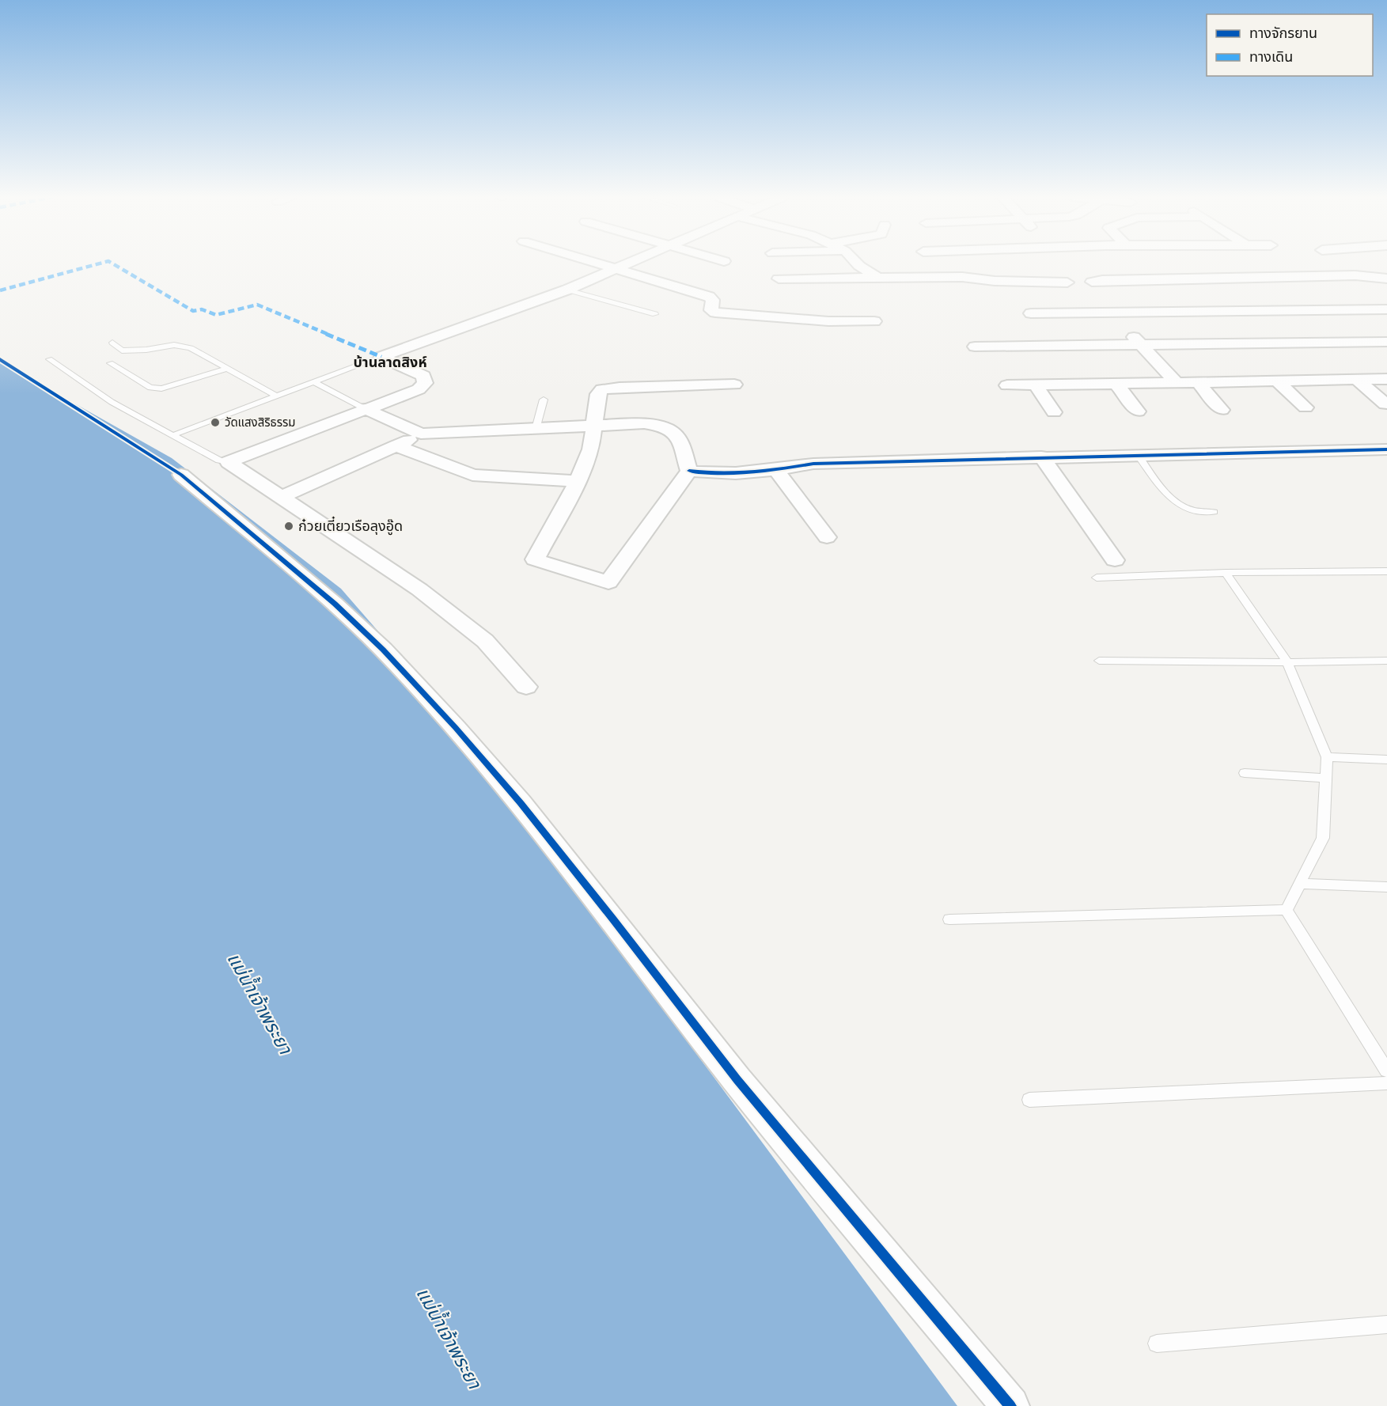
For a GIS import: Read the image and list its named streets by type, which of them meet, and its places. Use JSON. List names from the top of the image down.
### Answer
{
  "districts": ["บ้านลาดสิงห์"],
  "water": ["แม่น้ำเจ้าพระยา"],
  "places": ["วัดแสงสิริธรรม", "ก๋วยเตี๋ยวเรือลุงอู๊ด"],
  "legend": ["ทางจักรยาน", "ทางเดิน"]
}
